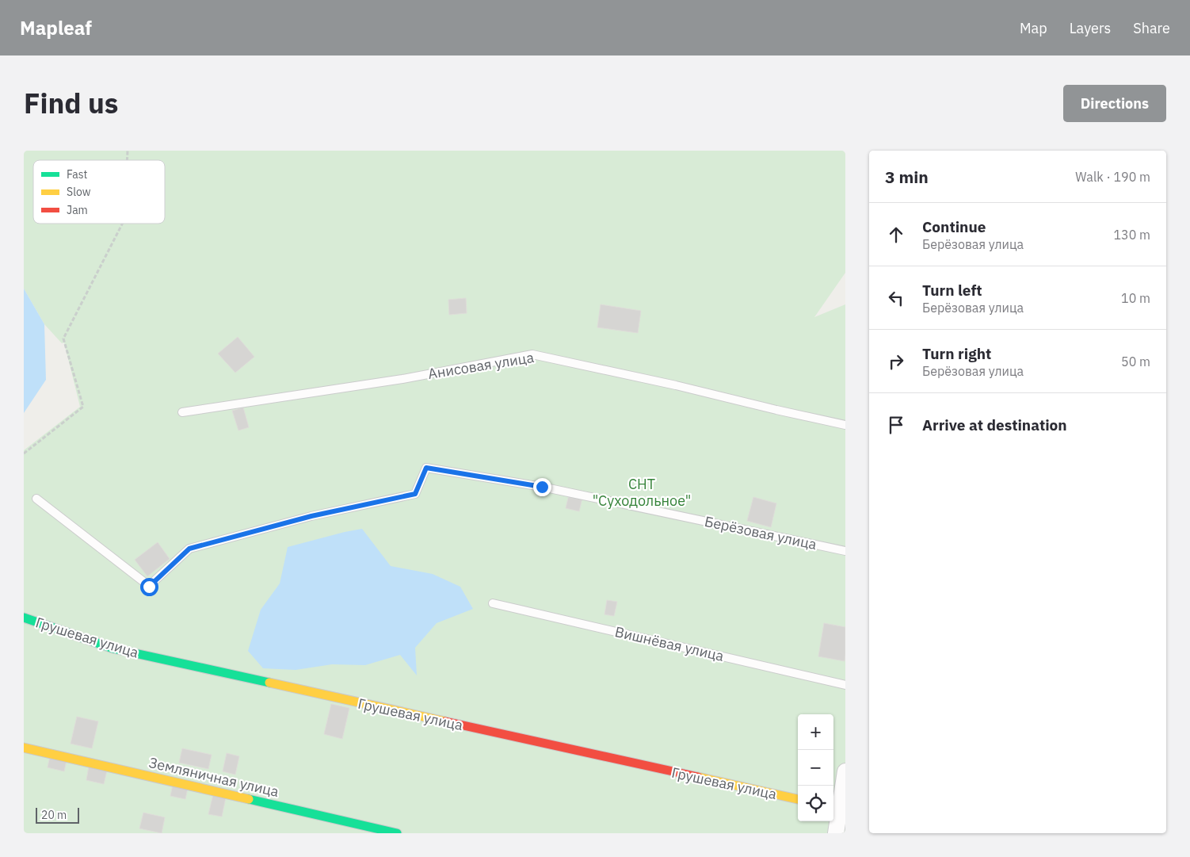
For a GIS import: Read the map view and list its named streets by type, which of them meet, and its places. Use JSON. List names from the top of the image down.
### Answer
{
  "streets": {
    "street": ["Грушевая улица", "Земляничная улица"],
    "lane": ["Анисовая улица", "Берёзовая улица", "Вишнёвая улица"]
  },
  "parks": ["СНТ \"Суходольное\""],
  "legend": ["Fast", "Slow", "Jam"],
  "scale_bar": "20 m",
  "page": {
    "header": "Mapleaf",
    "nav": ["Map", "Layers", "Share"],
    "title": "Find us",
    "buttons": "Directions",
    "heading": ["3 min", "Walk · 190 m"],
    "list": [
      ["Continue", "Берёзовая улица", "130 m"],
      ["Turn left", "Берёзовая улица", "10 m"],
      ["Turn right", "Берёзовая улица", "50 m"],
      "Arrive at destination"
    ],
    "map_buttons": ["+", "−"],
    "scale": "20 m"
  }
}
